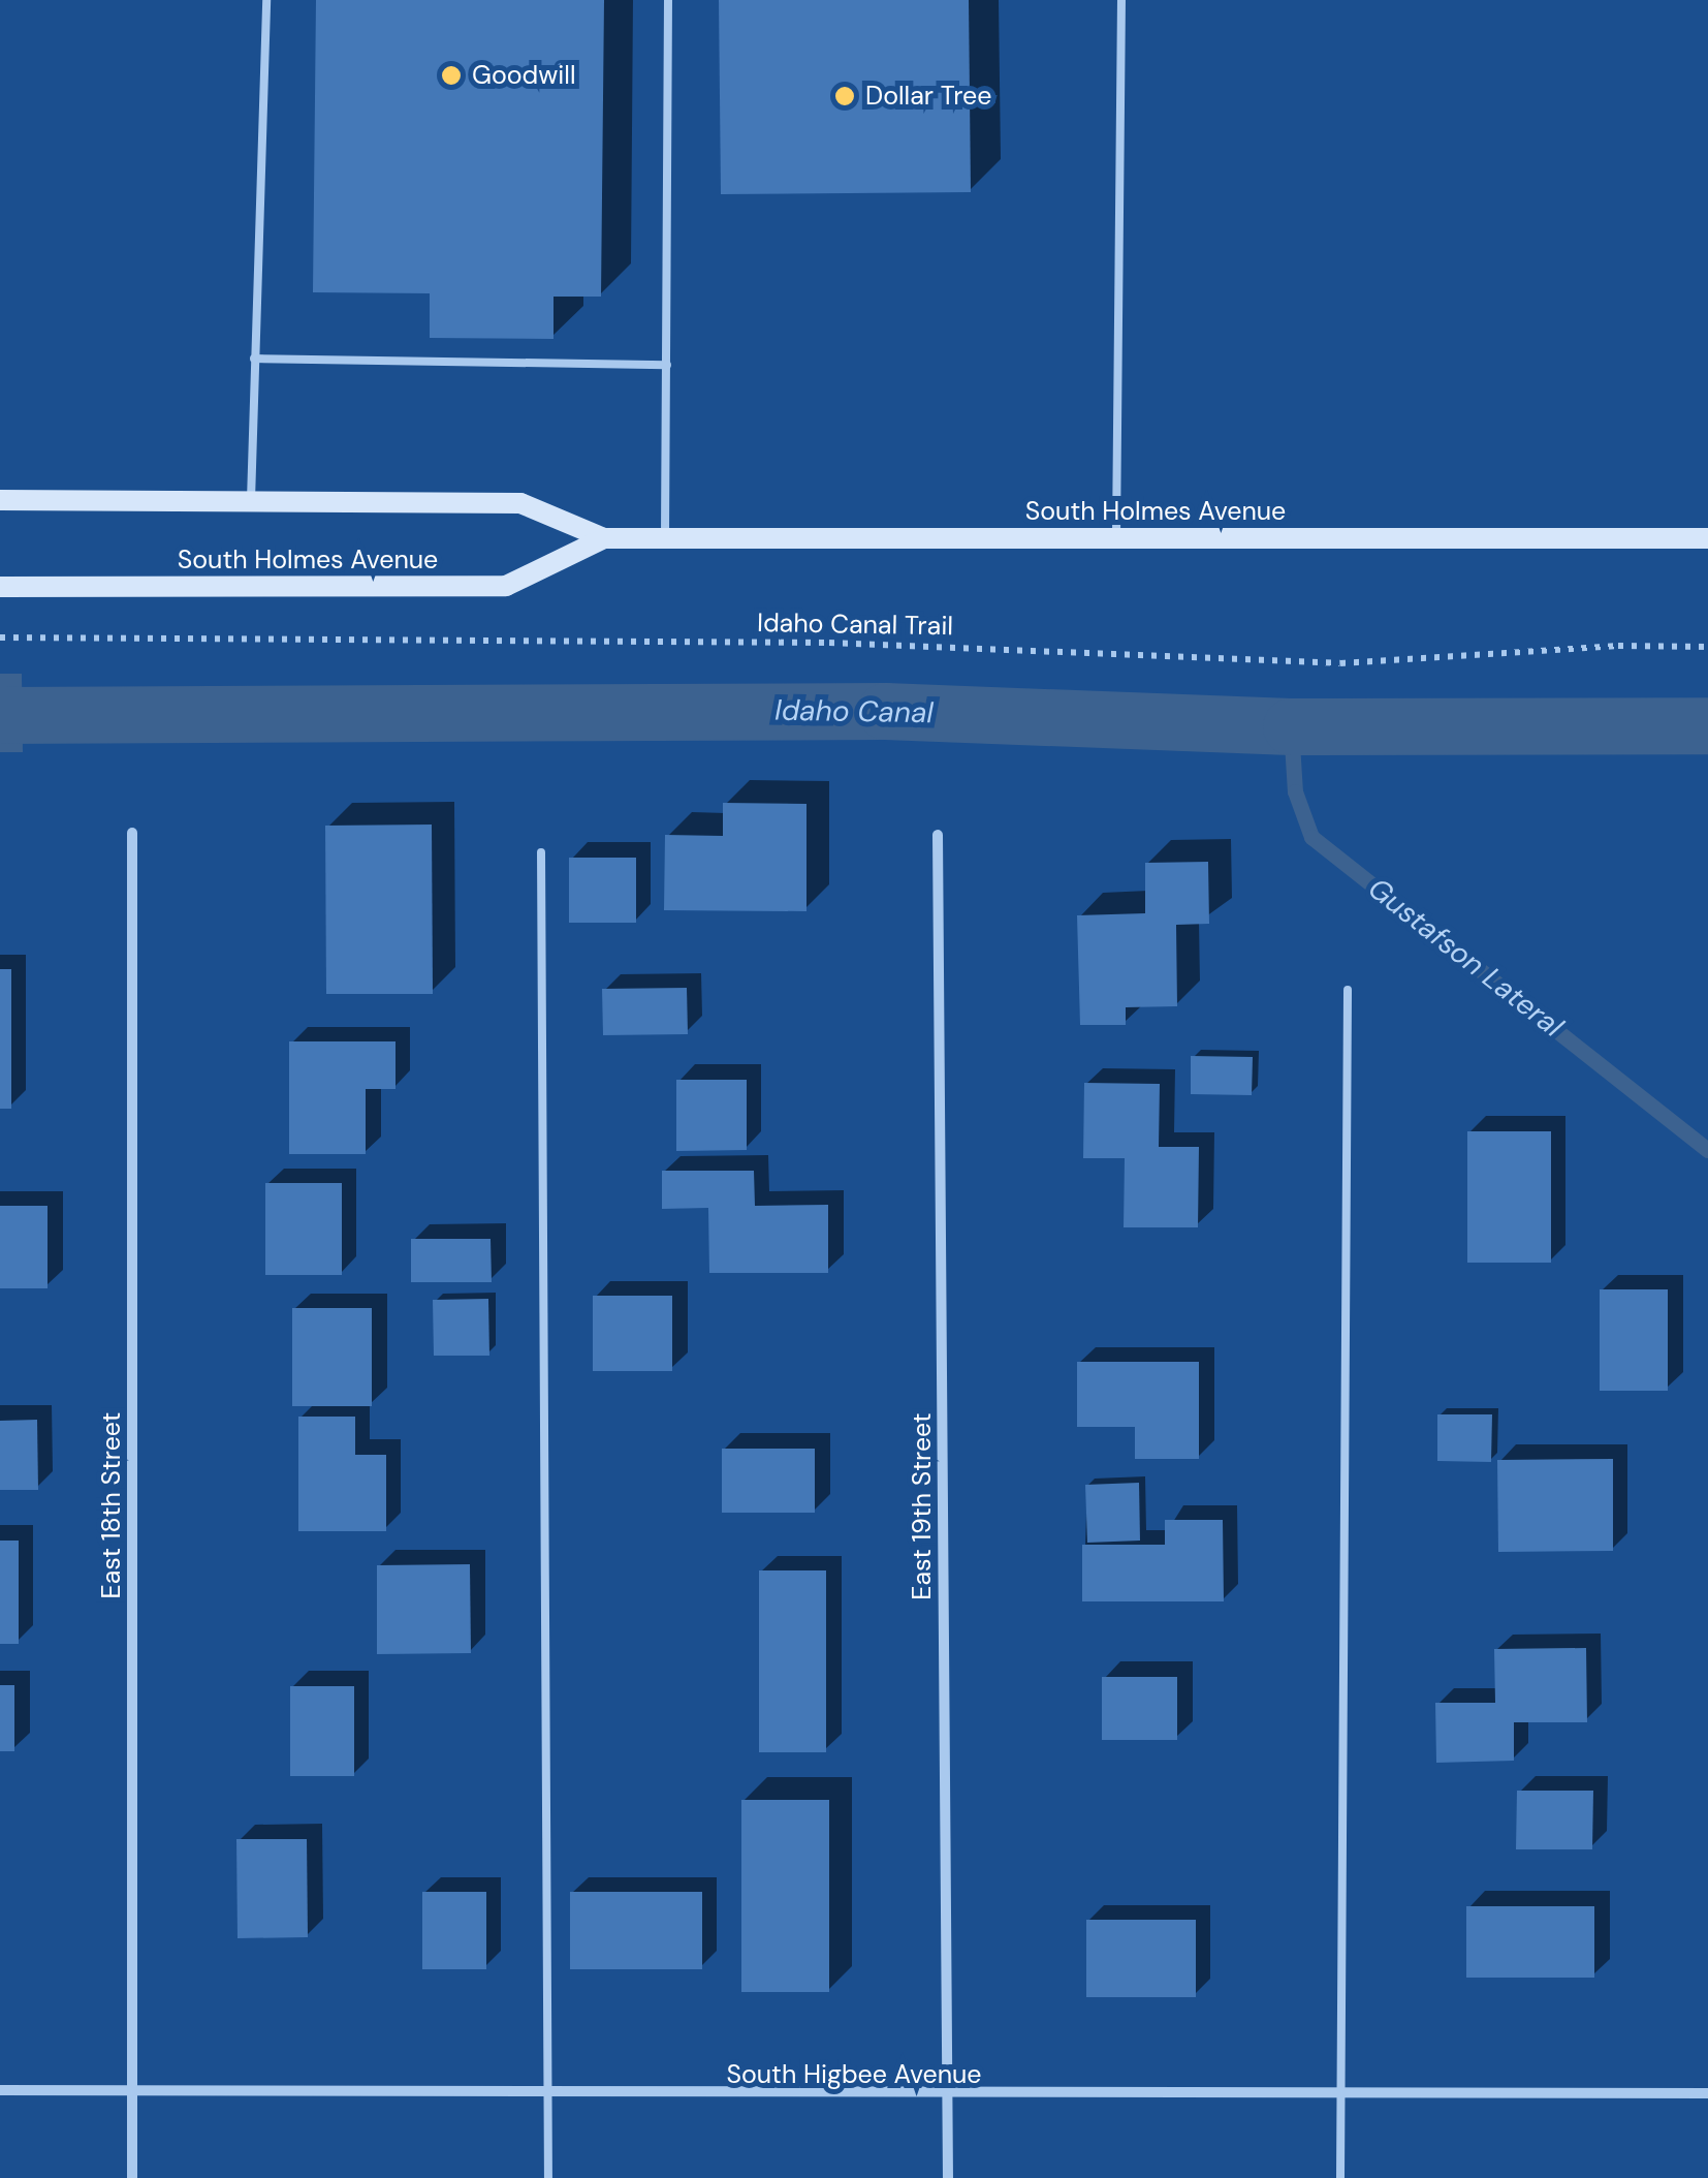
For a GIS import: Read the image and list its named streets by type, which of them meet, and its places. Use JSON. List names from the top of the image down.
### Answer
{
  "streets": {
    "main road": ["South Holmes Avenue"],
    "street": ["East 18th Street", "East 19th Street", "South Higbee Avenue"],
    "path": ["Idaho Canal Trail"]
  },
  "crossings": [
    ["East 18th Street", "South Higbee Avenue"],
    ["East 19th Street", "South Higbee Avenue"]
  ],
  "water": ["Idaho Canal", "Gustafson Lateral"],
  "places": ["Goodwill", "Dollar Tree"]
}
